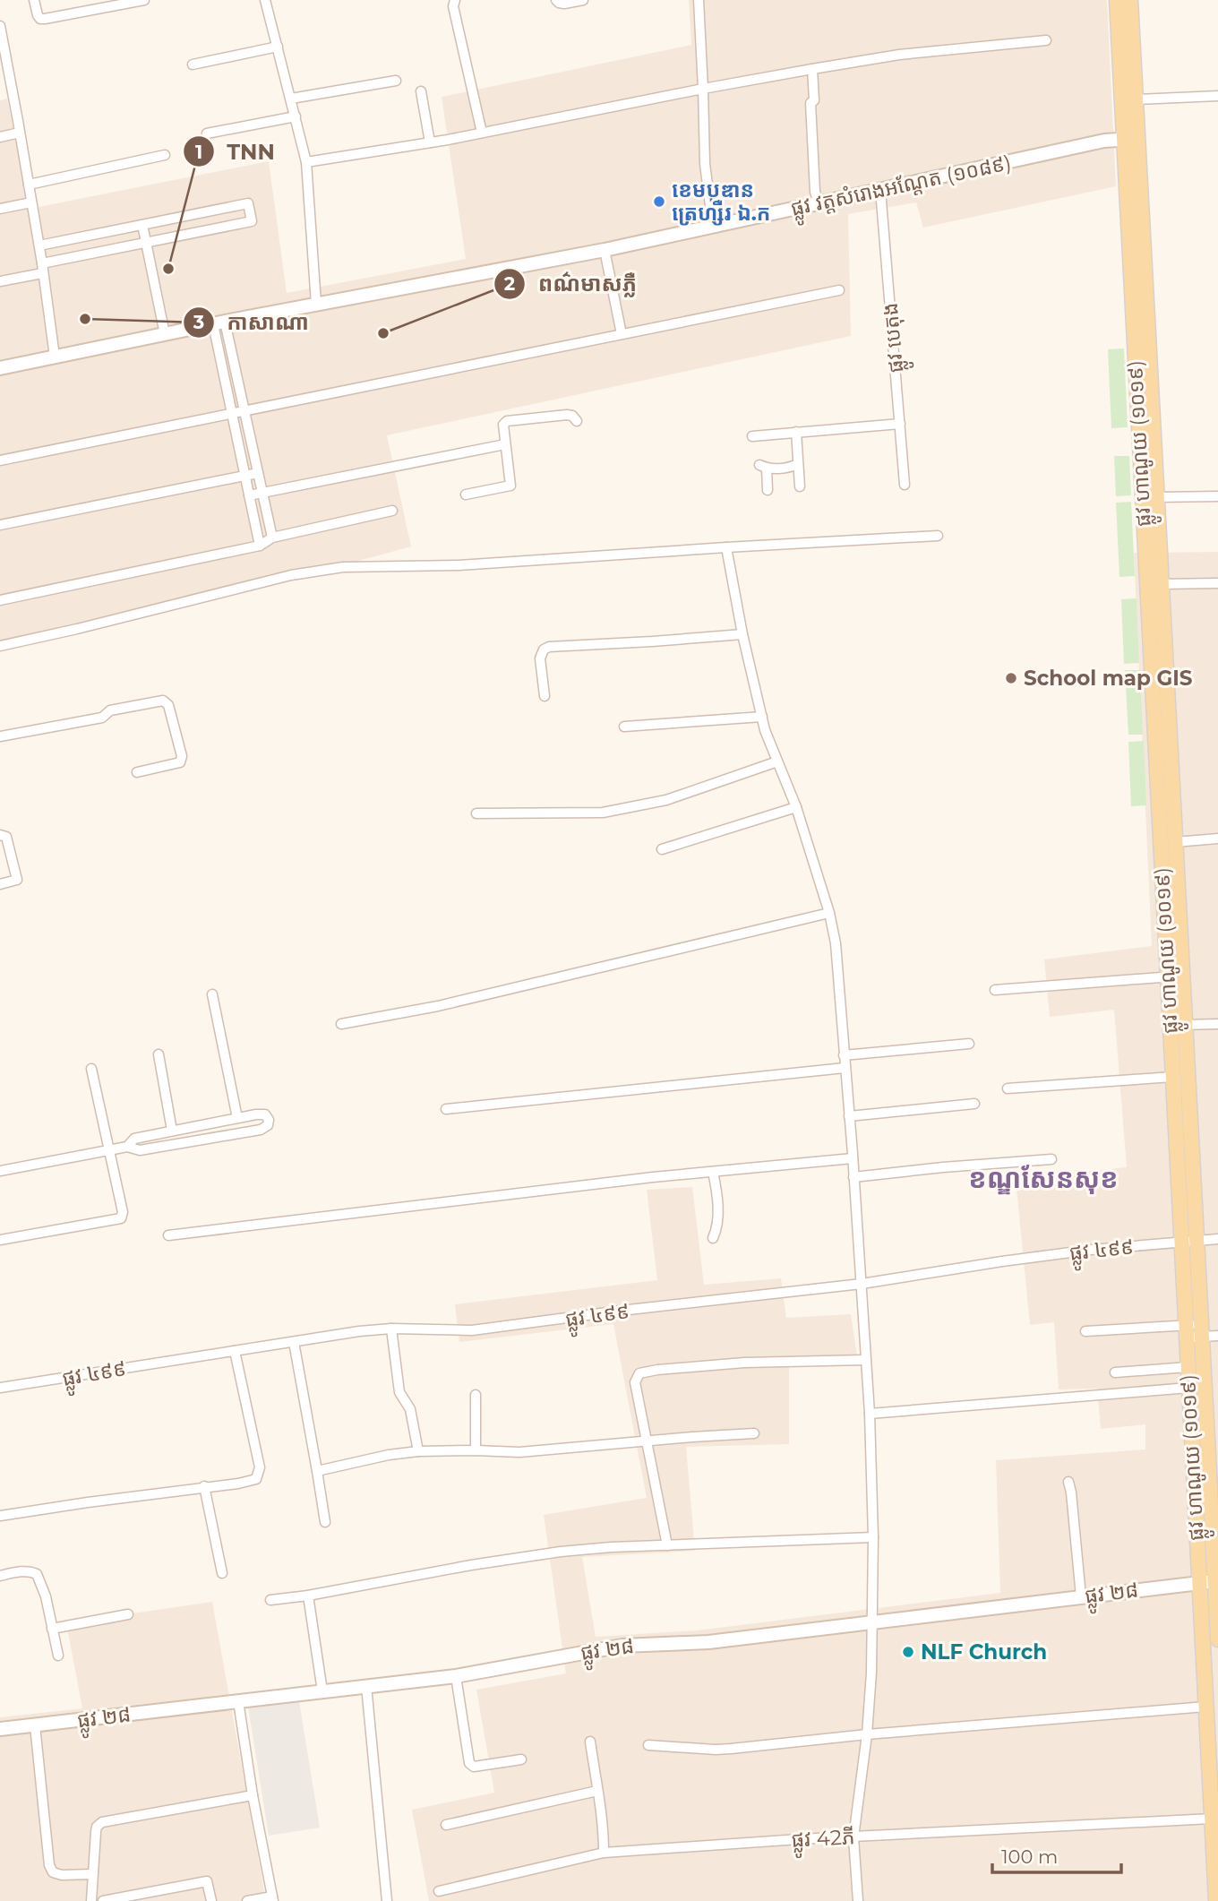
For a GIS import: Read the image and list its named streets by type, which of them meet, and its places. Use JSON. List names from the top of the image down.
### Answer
{
  "streets": {
    "main road": ["ផ្លូវ ហាណូយ (១០១៩)"],
    "street": [
      "ផ្លូវ វត្តសំរោងអណ្ដែត (១០៨៩)",
      "ផ្លូវ បេតុង",
      "ផ្លូវ ៤៩៩",
      "ផ្លូវ ២៨",
      "ផ្លូវ 42ភី"
    ]
  },
  "crossings": [
    ["ផ្លូវ វត្តសំរោងអណ្ដែត (១០៨៩)", "ផ្លូវ បេតុង"],
    ["ផ្លូវ វត្តសំរោងអណ្ដែត (១០៨៩)", "ផ្លូវ ហាណូយ (១០១៩)"],
    ["ផ្លូវ ហាណូយ (១០១៩)", "ផ្លូវ ៤៩៩"],
    ["ផ្លូវ ហាណូយ (១០១៩)", "ផ្លូវ ២៨"],
    ["ផ្លូវ ហាណូយ (១០១៩)", "ផ្លូវ 42ភី"]
  ],
  "districts": ["ខណ្ឌសែនសុខ"],
  "places": [
    "ខេមបូឌាន ត្រេហ្សឺរ ឯ.ក",
    "TNN",
    "កាសាណា",
    "ពណ៌មាសភ្លឺ",
    "School map GIS",
    "NLF Church"
  ],
  "scale_bar": "100 m"
}
